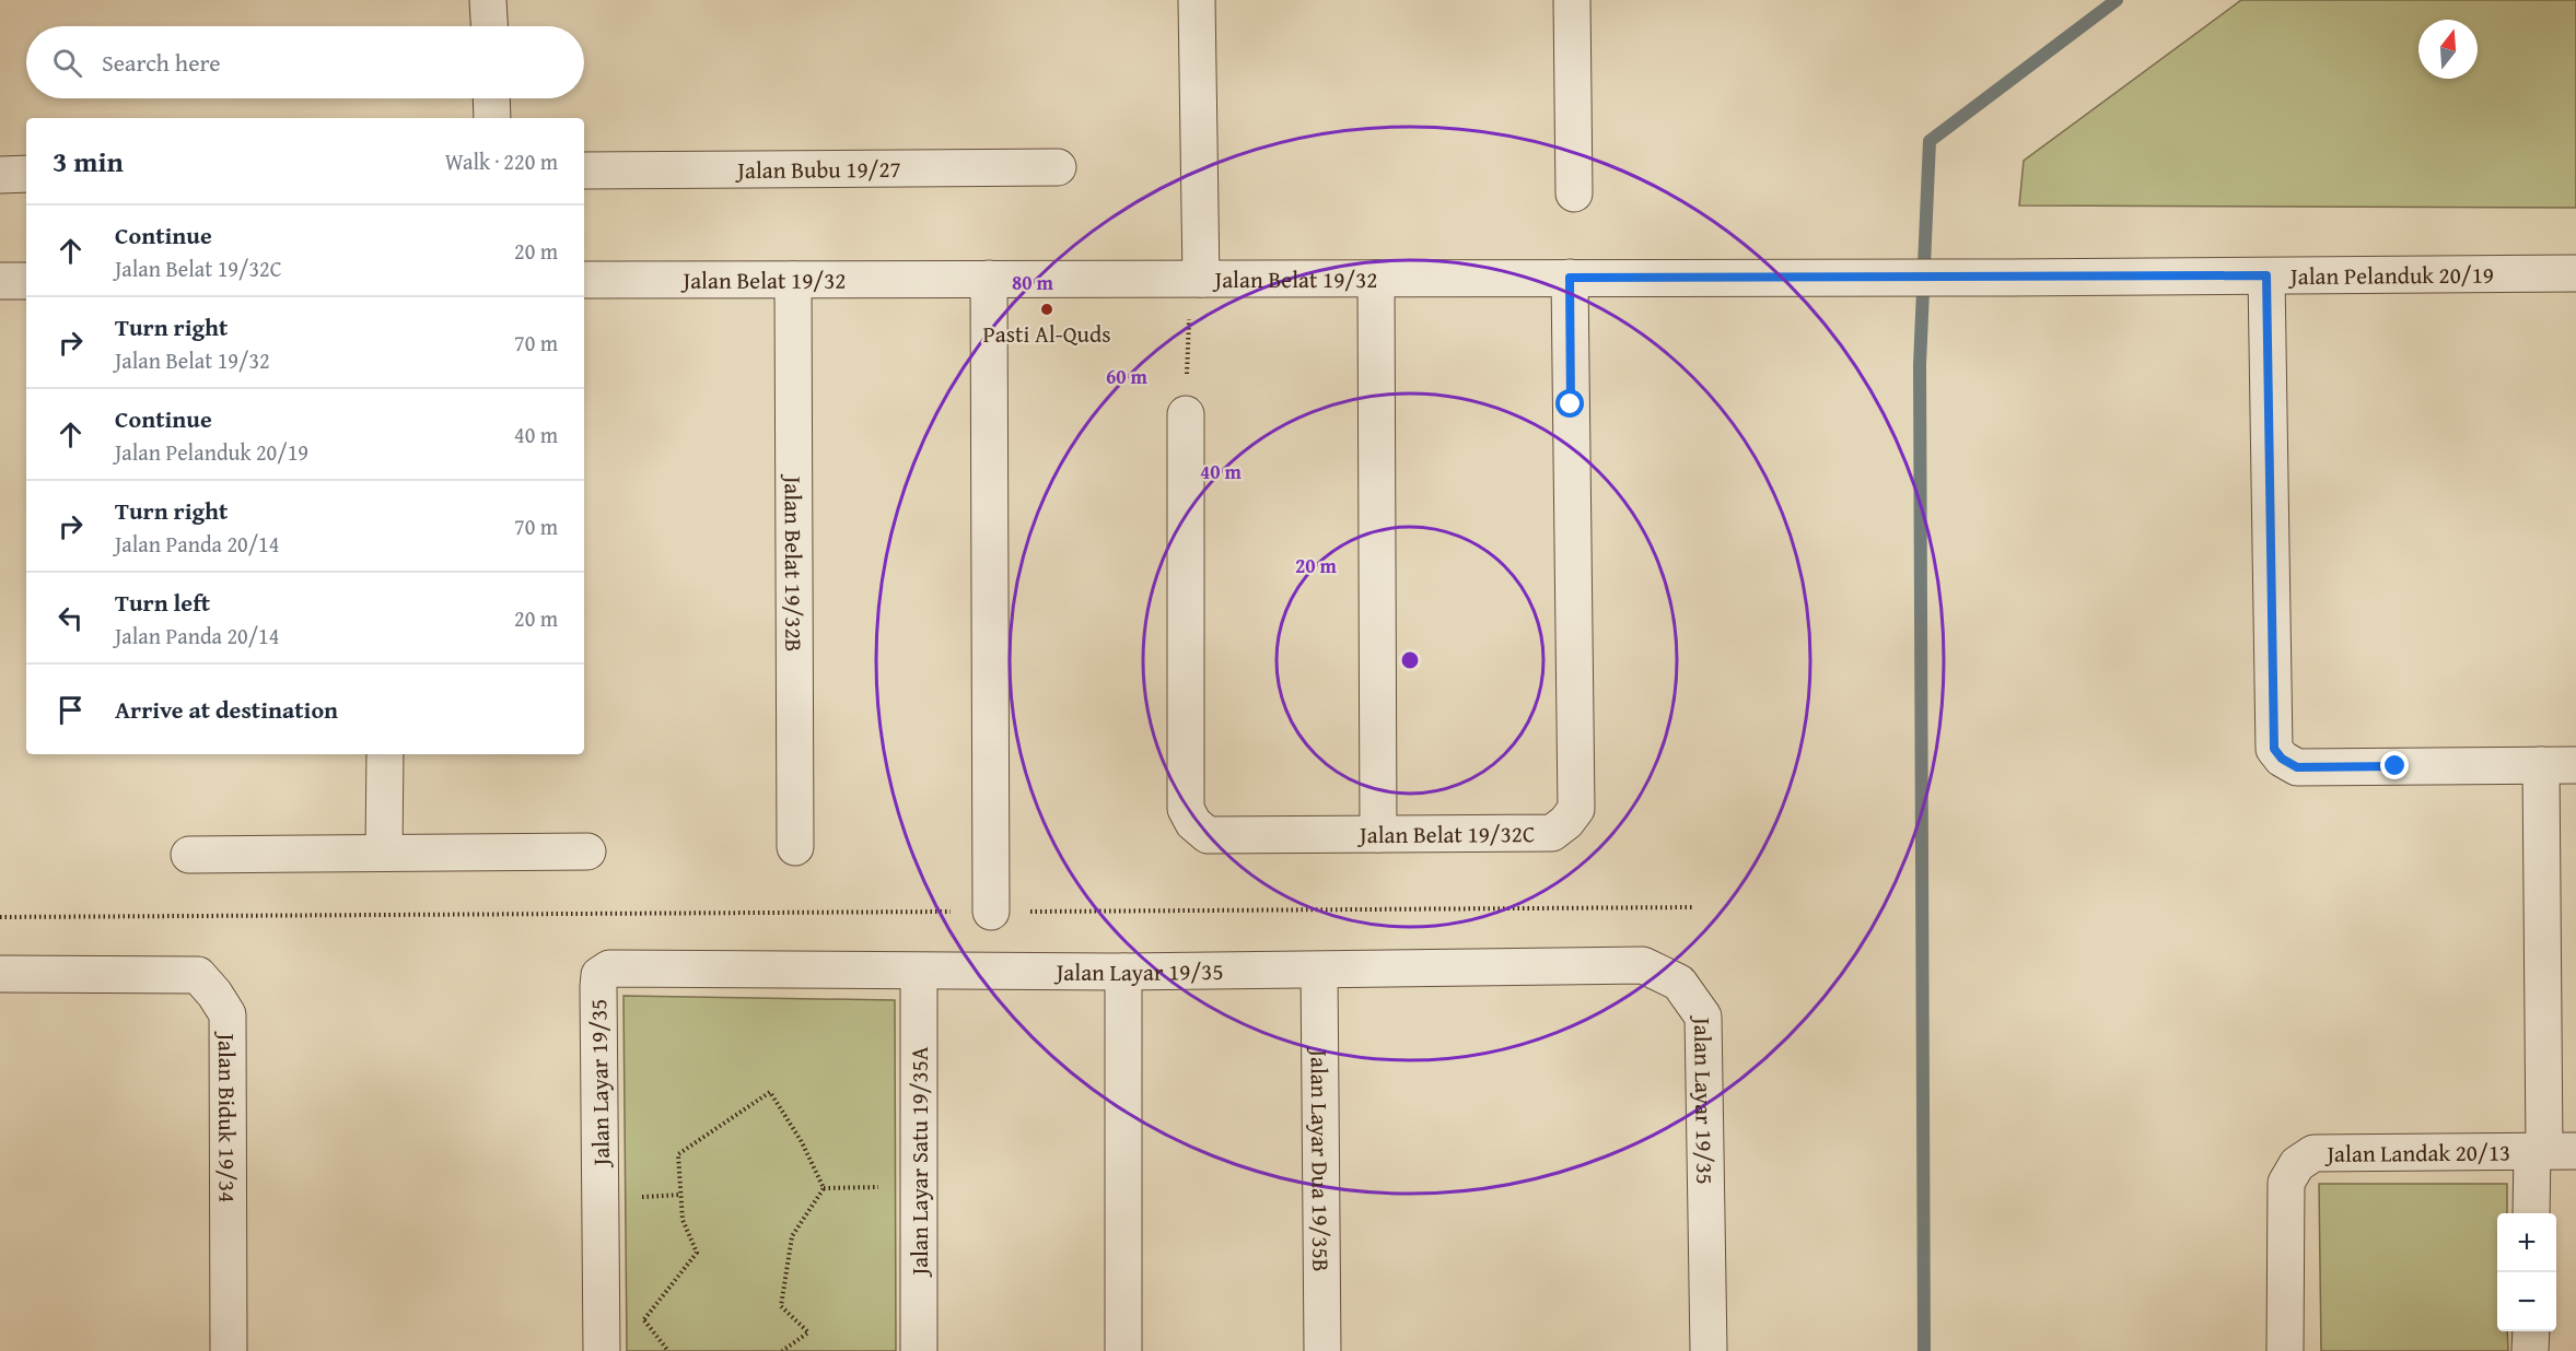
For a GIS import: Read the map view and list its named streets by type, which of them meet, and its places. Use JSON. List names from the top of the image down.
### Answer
{
  "streets": {
    "street": [
      "Jalan Bubu 19/27",
      "Jalan Pelanduk 20/19",
      "Jalan Belat 19/32",
      "Jalan Belat 19/32B",
      "Jalan Belat 19/32C",
      "Jalan Layar 19/35",
      "Jalan Biduk 19/34",
      "Jalan Landak 20/13",
      "Jalan Layar Satu 19/35A",
      "Jalan Layar Dua 19/35B"
    ]
  },
  "crossings": [
    ["Jalan Pelanduk 20/19", "Jalan Belat 19/32"],
    ["Jalan Belat 19/32", "Jalan Belat 19/32B"],
    ["Jalan Belat 19/32", "Jalan Belat 19/32C"],
    ["Jalan Layar 19/35", "Jalan Layar Satu 19/35A"],
    ["Jalan Layar 19/35", "Jalan Layar Dua 19/35B"]
  ],
  "places": ["Pasti Al-Quds"],
  "north": "top",
  "page": {
    "search": "Search here",
    "heading": ["3 min", "Walk · 220 m"],
    "list": [
      ["Continue", "Jalan Belat 19/32C", "20 m"],
      ["Turn right", "Jalan Belat 19/32", "70 m"],
      ["Continue", "Jalan Pelanduk 20/19", "40 m"],
      ["Turn right", "Jalan Panda 20/14", "70 m"],
      ["Turn left", "Jalan Panda 20/14", "20 m"],
      "Arrive at destination"
    ],
    "map_buttons": ["+", "−"]
  },
  "rings": [
    "80 m",
    "60 m",
    "40 m",
    "20 m"
  ]
}
